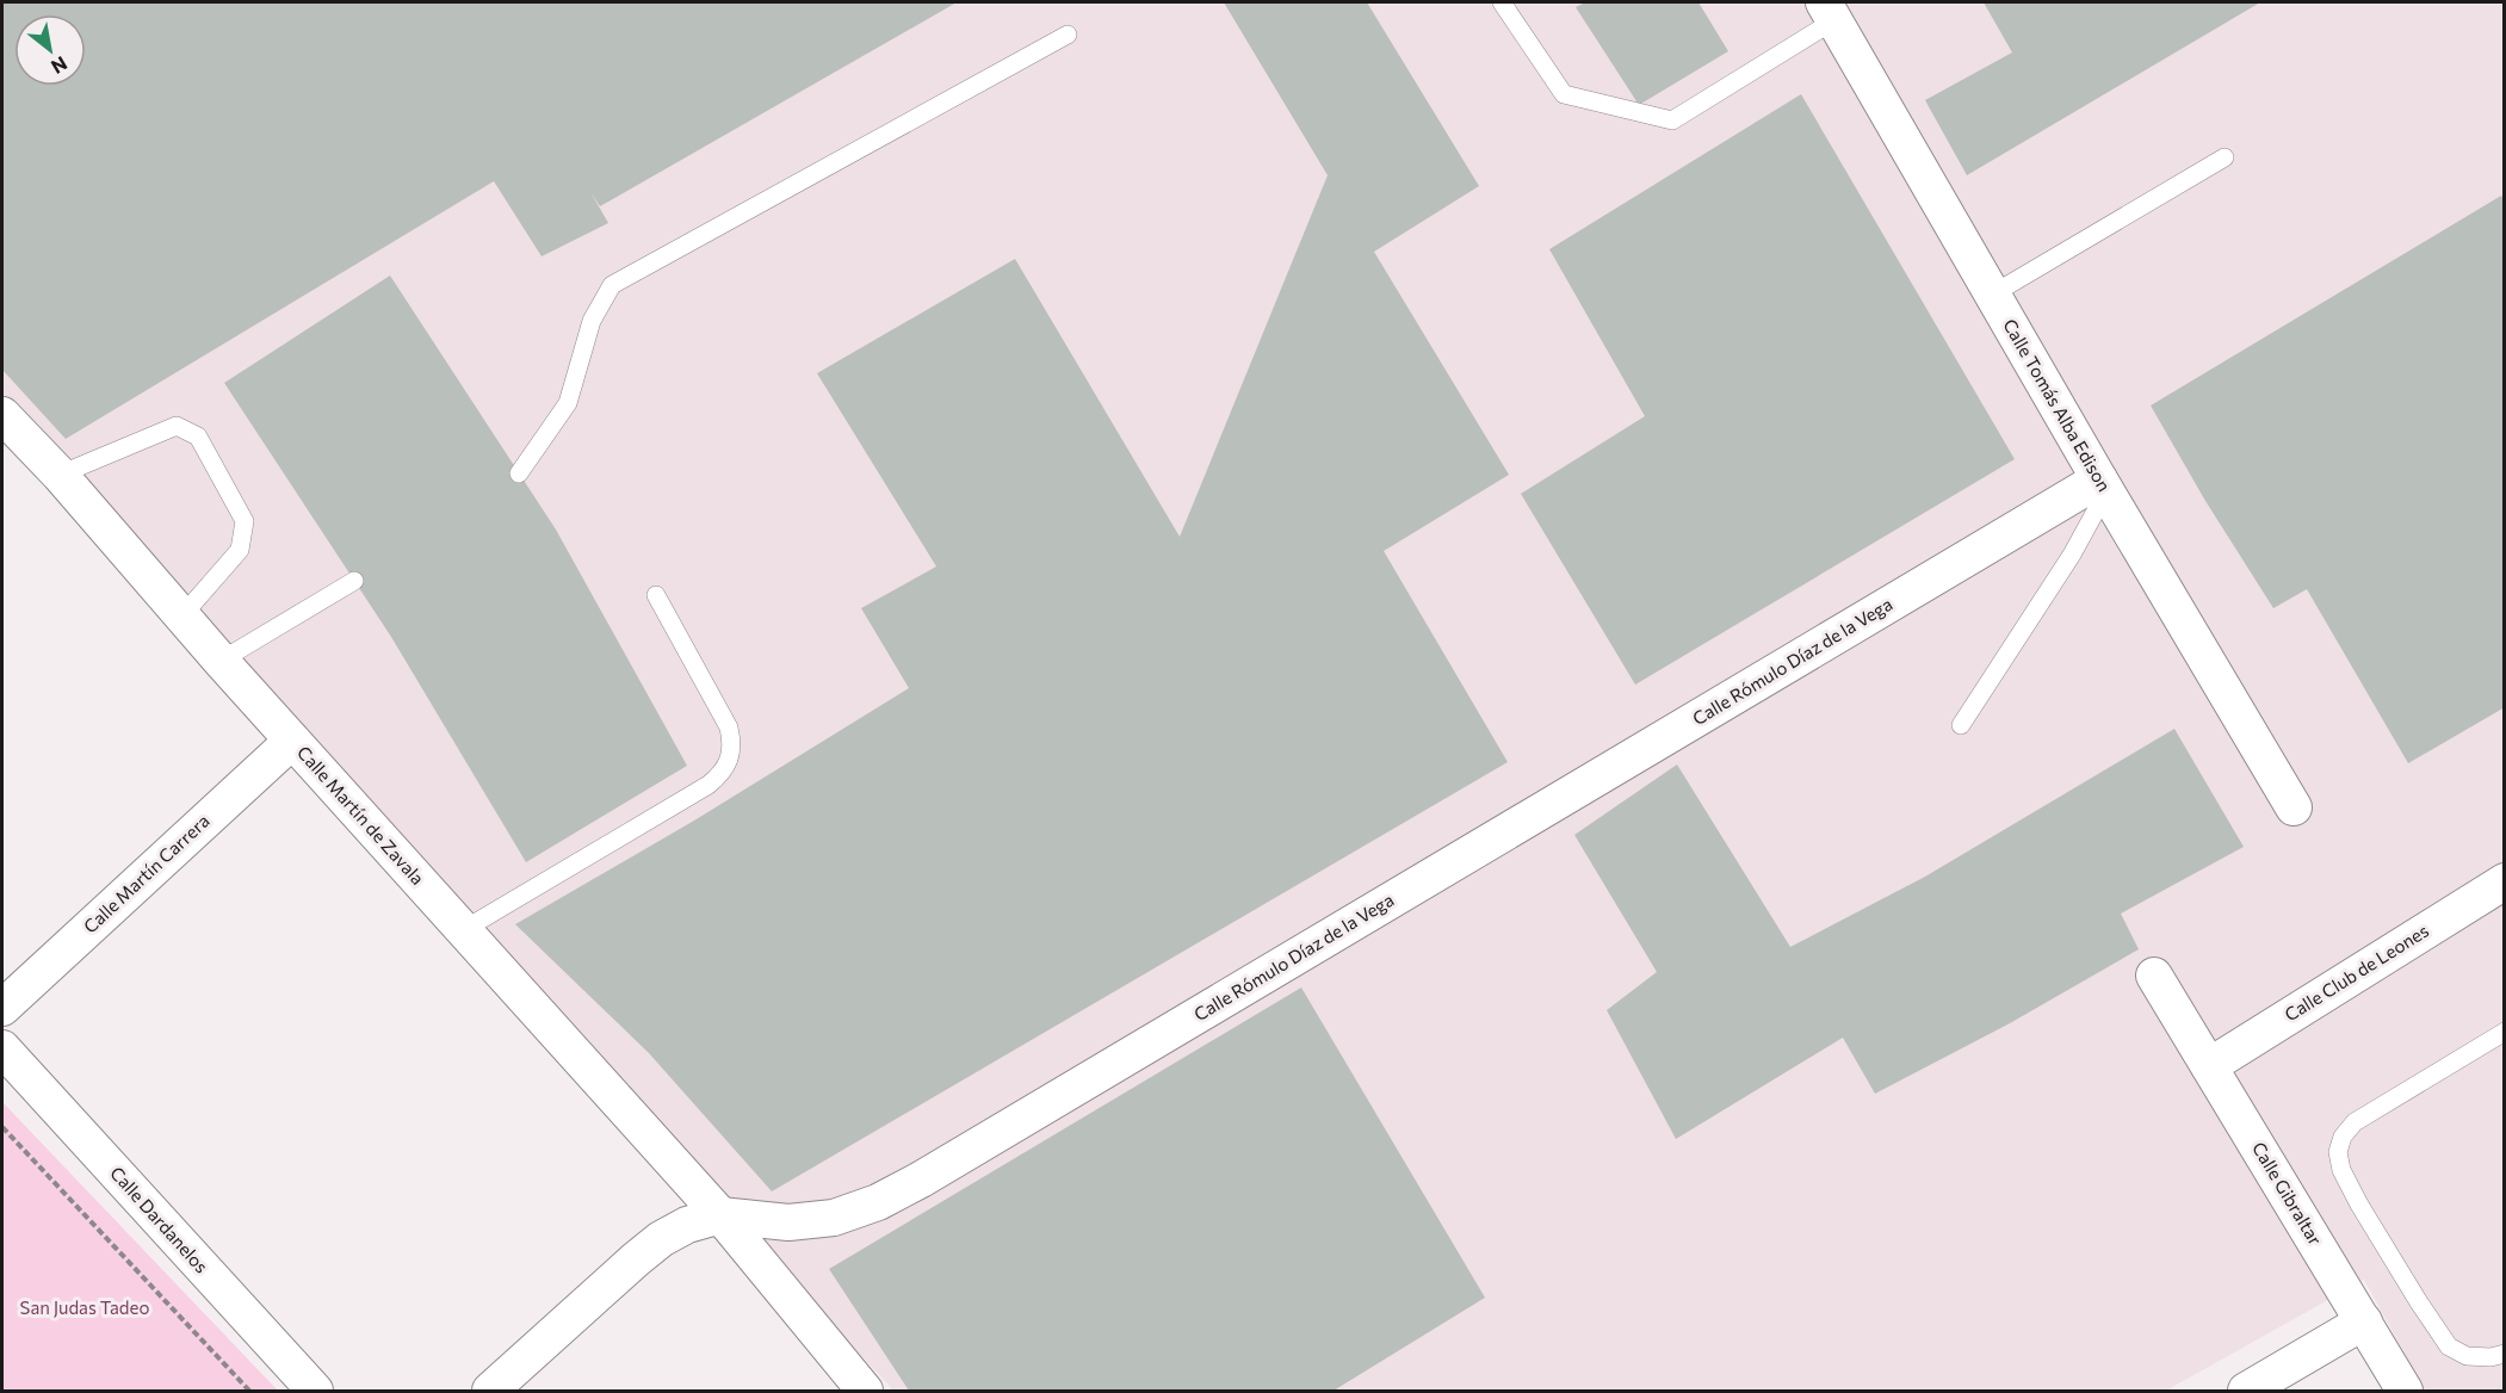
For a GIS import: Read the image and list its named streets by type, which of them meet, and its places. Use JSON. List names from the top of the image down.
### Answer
{
  "streets": {
    "street": [
      "Calle Tomás Alba Edison",
      "Calle Rómulo Díaz de la Vega",
      "Calle Martín de Zavala",
      "Calle Martín Carrera",
      "Calle Club de Leones",
      "Calle Gibraltar",
      "Calle Dardanelos"
    ]
  },
  "crossings": [
    ["Calle Tomás Alba Edison", "Calle Rómulo Díaz de la Vega"],
    ["Calle Rómulo Díaz de la Vega", "Calle Martín de Zavala"],
    ["Calle Martín de Zavala", "Calle Martín Carrera"],
    ["Calle Club de Leones", "Calle Gibraltar"]
  ],
  "parks": ["San Judas Tadeo"],
  "north": "bottom right"
}
